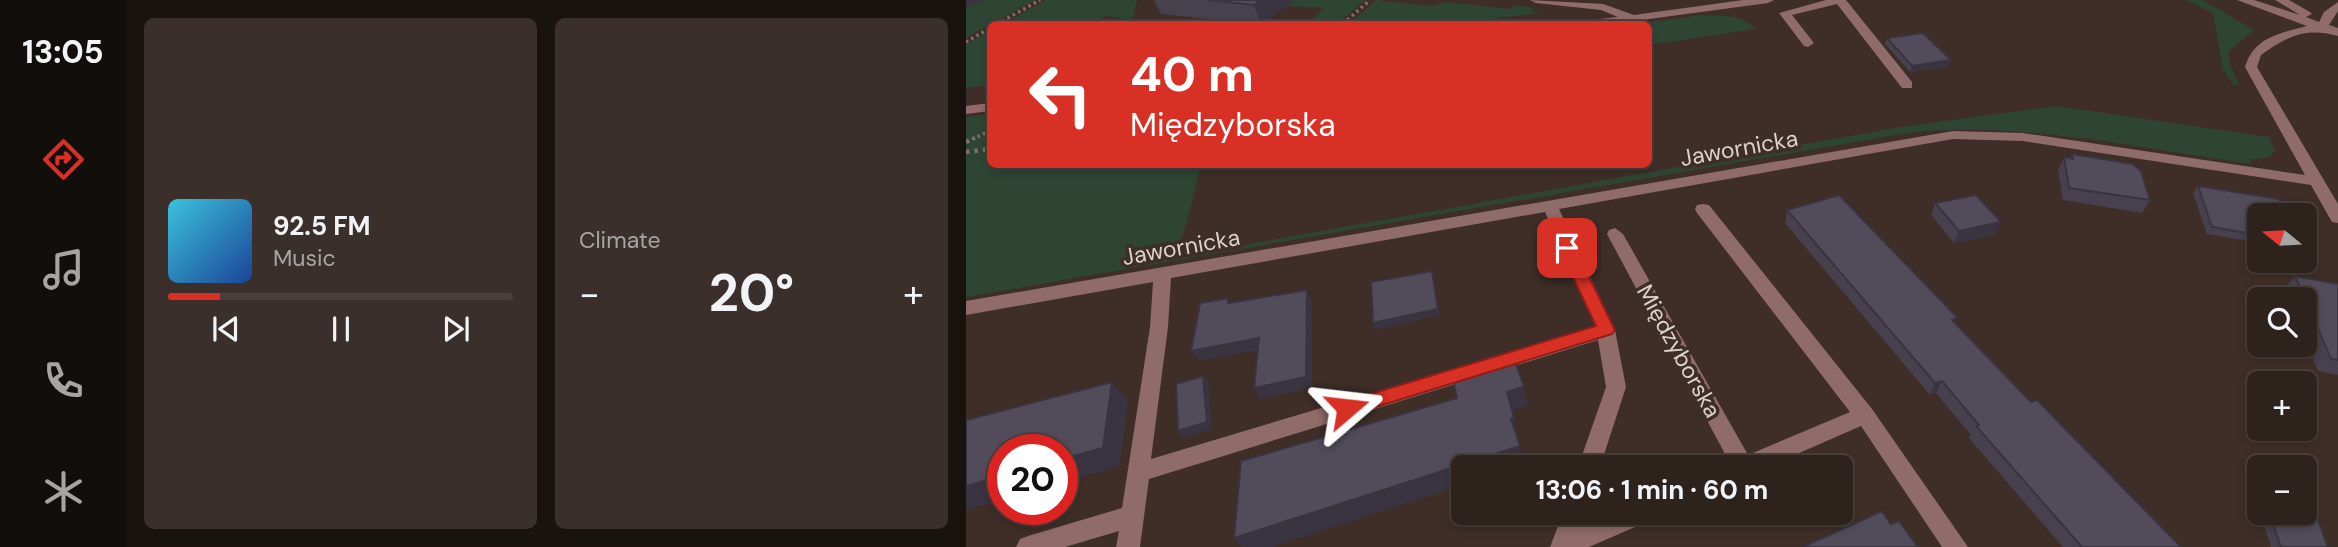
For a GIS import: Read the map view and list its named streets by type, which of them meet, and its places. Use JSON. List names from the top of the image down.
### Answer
{
  "streets": {
    "street": ["Jawornicka", "Międzyborska"]
  },
  "north": "left",
  "page": {
    "tabs": "13:05",
    "tile": "Climate",
    "turn": ["40 m", "Międzyborska"],
    "song": ["92.5 FM", "Music"],
    "map_buttons": ["+", "−"],
    "heat": ["−", "20°", "+"],
    "limit": "20",
    "trip": "13:06 · 1 min · 60 m"
  }
}
